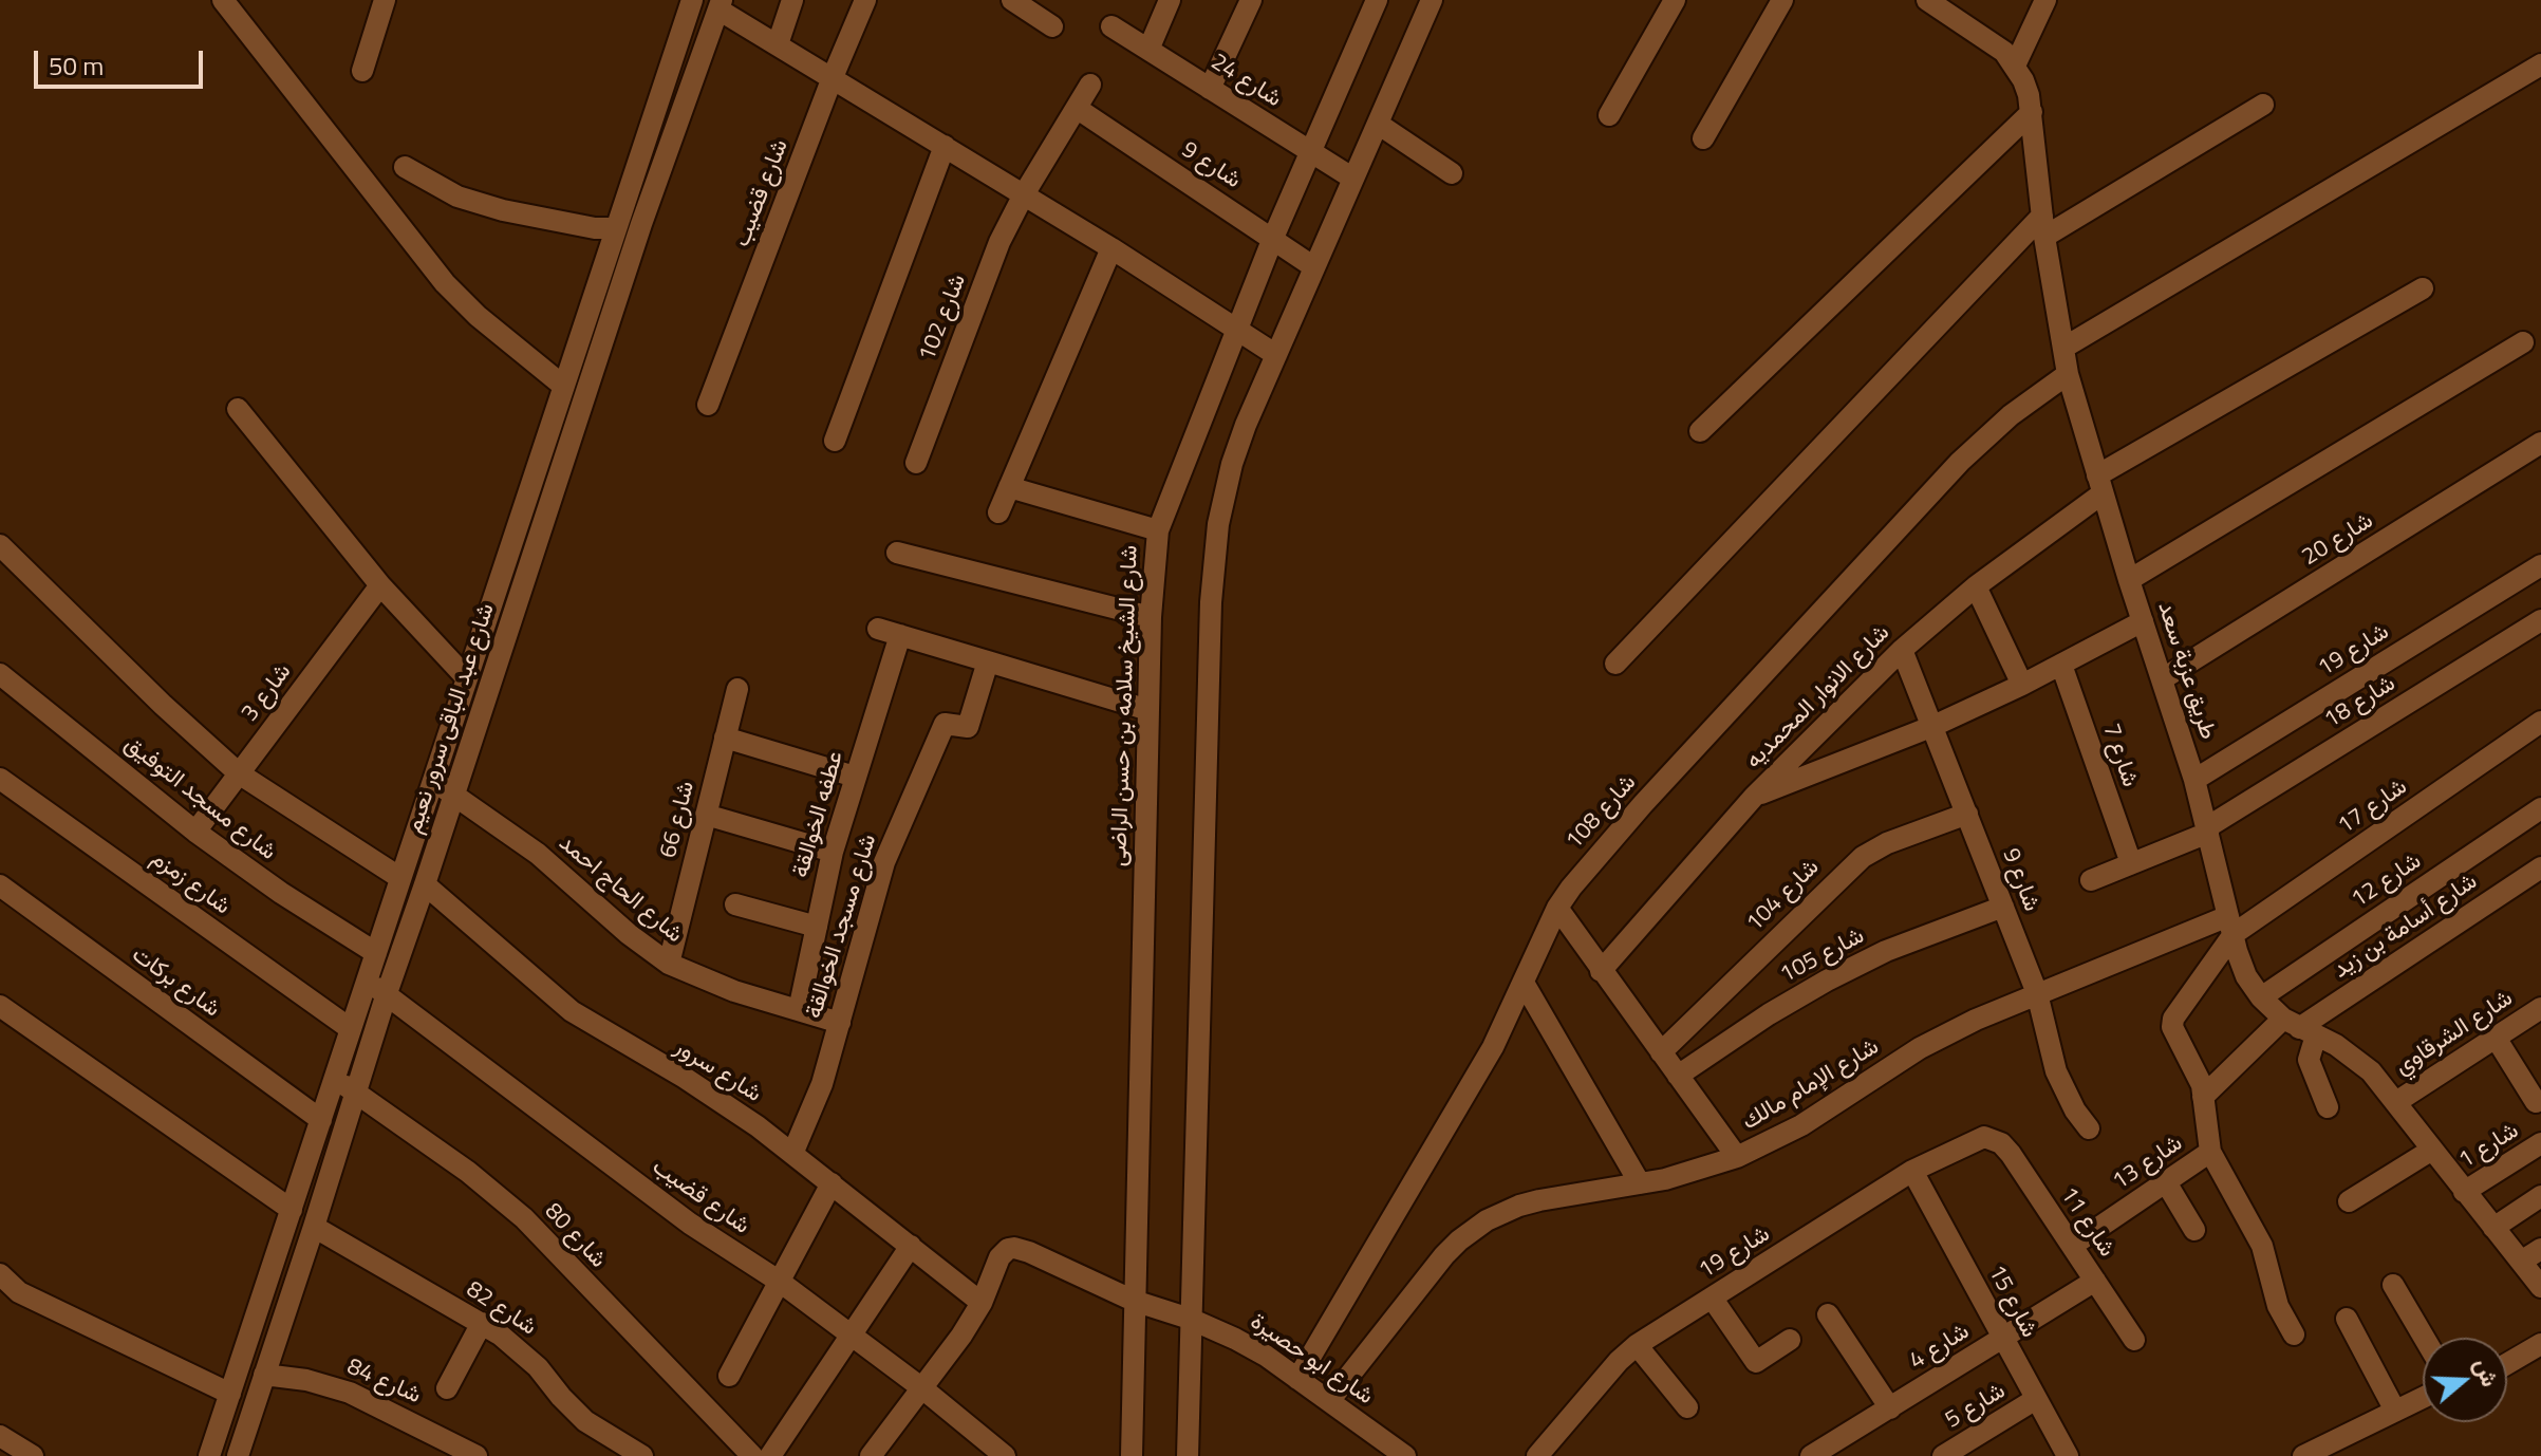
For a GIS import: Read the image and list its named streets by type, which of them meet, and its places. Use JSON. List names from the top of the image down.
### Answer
{
  "streets": {
    "street": [
      "شارع 24",
      "شارع 9",
      "شارع قضيب",
      "شارع 102",
      "شارع 20",
      "شارع 19",
      "طريق عزبة سعد",
      "شارع 3",
      "شارع الانوار المحمديه",
      "شارع 18",
      "شارع الشيخ سلامه بن حسن الراضى",
      "شارع عبد الباقى سرور نعيم",
      "شارع 7",
      "شارع مسجد التوفيق",
      "شارع 17",
      "شارع 108",
      "عطفه الخوالقة",
      "شارع 66",
      "شارع 12",
      "شارع زمزم",
      "شارع الحاج احمد",
      "شارع 104",
      "شارع مسجد الخوالقة",
      "شارع أسامة بن زيد",
      "شارع 105",
      "شارع بركات",
      "شارع الشرقاوي",
      "شارع سرور",
      "شارع الإمام مالك",
      "شارع 1",
      "شارع 13",
      "شارع 11",
      "شارع 80",
      "شارع 15",
      "شارع 82",
      "شارع 4",
      "شارع ابو حصيرة",
      "شارع 84",
      "شارع 5"
    ]
  },
  "crossings": [
    ["شارع 24", "شارع الشيخ سلامه بن حسن الراضى"],
    ["شارع 9", "شارع 102"],
    ["شارع 9", "شارع الانوار المحمديه"],
    ["شارع 9", "شارع الشيخ سلامه بن حسن الراضى"],
    ["شارع 9", "شارع 104"],
    ["شارع 9", "شارع 105"],
    ["شارع 9", "شارع الإمام مالك"],
    ["شارع قضيب", "شارع عبد الباقى سرور نعيم"],
    ["شارع 20", "طريق عزبة سعد"],
    ["شارع 19", "طريق عزبة سعد"],
    ["شارع 19", "شارع 11"],
    ["شارع 19", "شارع 15"],
    ["طريق عزبة سعد", "شارع الانوار المحمديه"],
    ["طريق عزبة سعد", "شارع 18"],
    ["طريق عزبة سعد", "شارع 17"],
    ["طريق عزبة سعد", "شارع 108"],
    ["طريق عزبة سعد", "شارع 12"],
    ["طريق عزبة سعد", "شارع أسامة بن زيد"],
    ["طريق عزبة سعد", "شارع الشرقاوي"],
    ["طريق عزبة سعد", "شارع الإمام مالك"],
    ["طريق عزبة سعد", "شارع 1"],
    ["شارع 3", "شارع مسجد التوفيق"],
    ["شارع 18", "شارع 7"],
    ["شارع الشيخ سلامه بن حسن الراضى", "شارع ابو حصيرة"],
    ["شارع عبد الباقى سرور نعيم", "شارع مسجد التوفيق"],
    ["شارع عبد الباقى سرور نعيم", "شارع زمزم"],
    ["شارع عبد الباقى سرور نعيم", "شارع الحاج احمد"],
    ["شارع عبد الباقى سرور نعيم", "شارع بركات"],
    ["شارع عبد الباقى سرور نعيم", "شارع سرور"],
    ["شارع عبد الباقى سرور نعيم", "شارع 80"],
    ["شارع عبد الباقى سرور نعيم", "شارع 82"],
    ["شارع عبد الباقى سرور نعيم", "شارع 84"],
    ["شارع 17", "شارع الإمام مالك"],
    ["شارع 108", "شارع ابو حصيرة"],
    ["عطفه الخوالقة", "شارع الحاج احمد"],
    ["شارع 66", "شارع الحاج احمد"],
    ["شارع الحاج احمد", "شارع مسجد الخوالقة"],
    ["شارع مسجد الخوالقة", "شارع سرور"],
    ["شارع سرور", "شارع ابو حصيرة"],
    ["شارع الإمام مالك", "شارع ابو حصيرة"],
    ["شارع 13", "شارع 11"],
    ["شارع 11", "شارع 4"],
    ["شارع 15", "شارع 4"],
    ["شارع 15", "شارع 5"]
  ],
  "scale_bar": "50 m",
  "north": "right"
}
